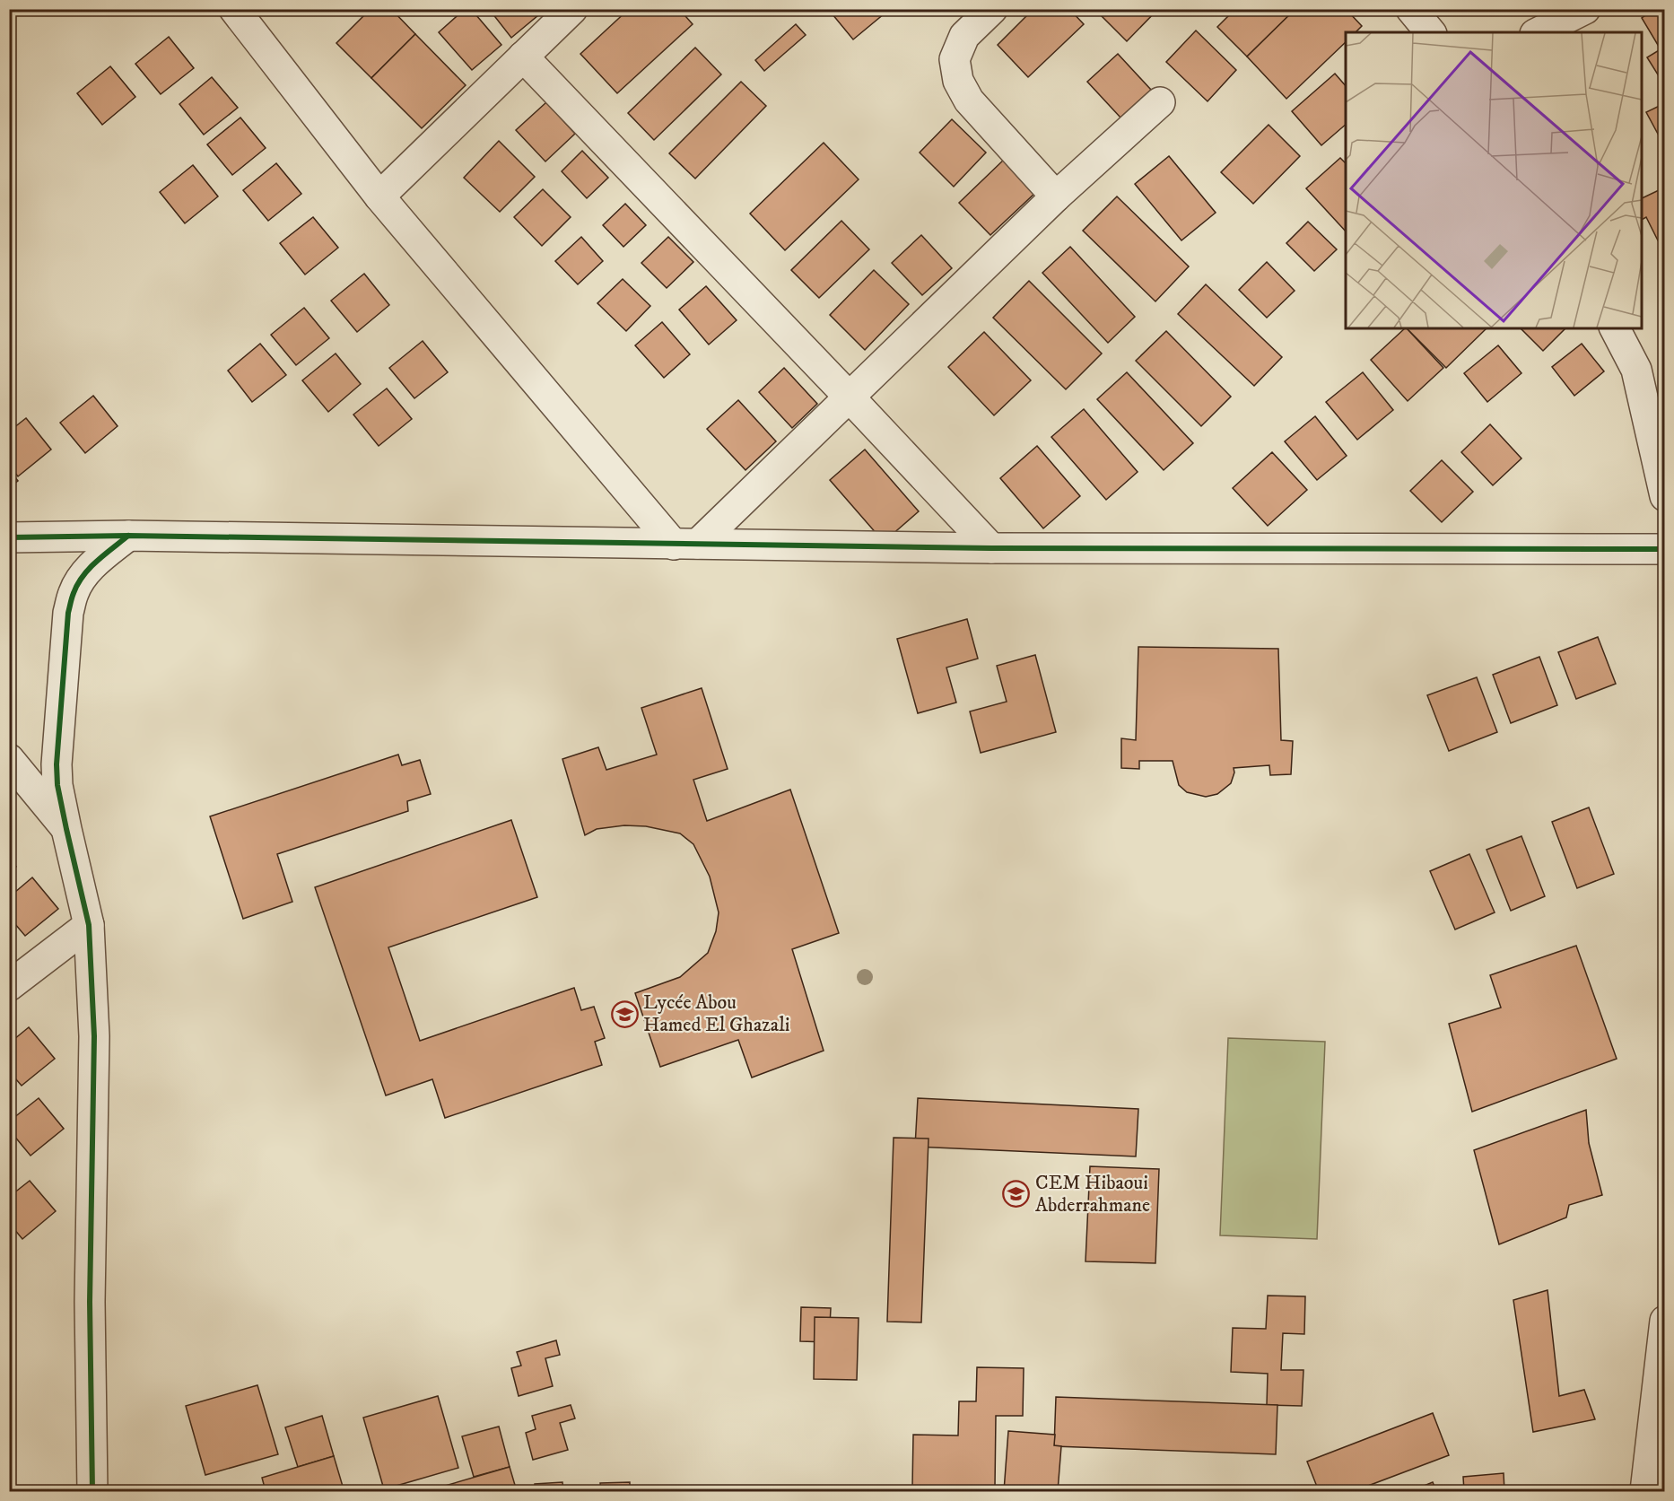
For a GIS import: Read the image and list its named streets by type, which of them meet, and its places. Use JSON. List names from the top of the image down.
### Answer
{
  "places": {
    "school or university": ["Lycée Abou Hamed El Ghazali", "CEM Hibaoui Abderrahmane"]
  }
}
